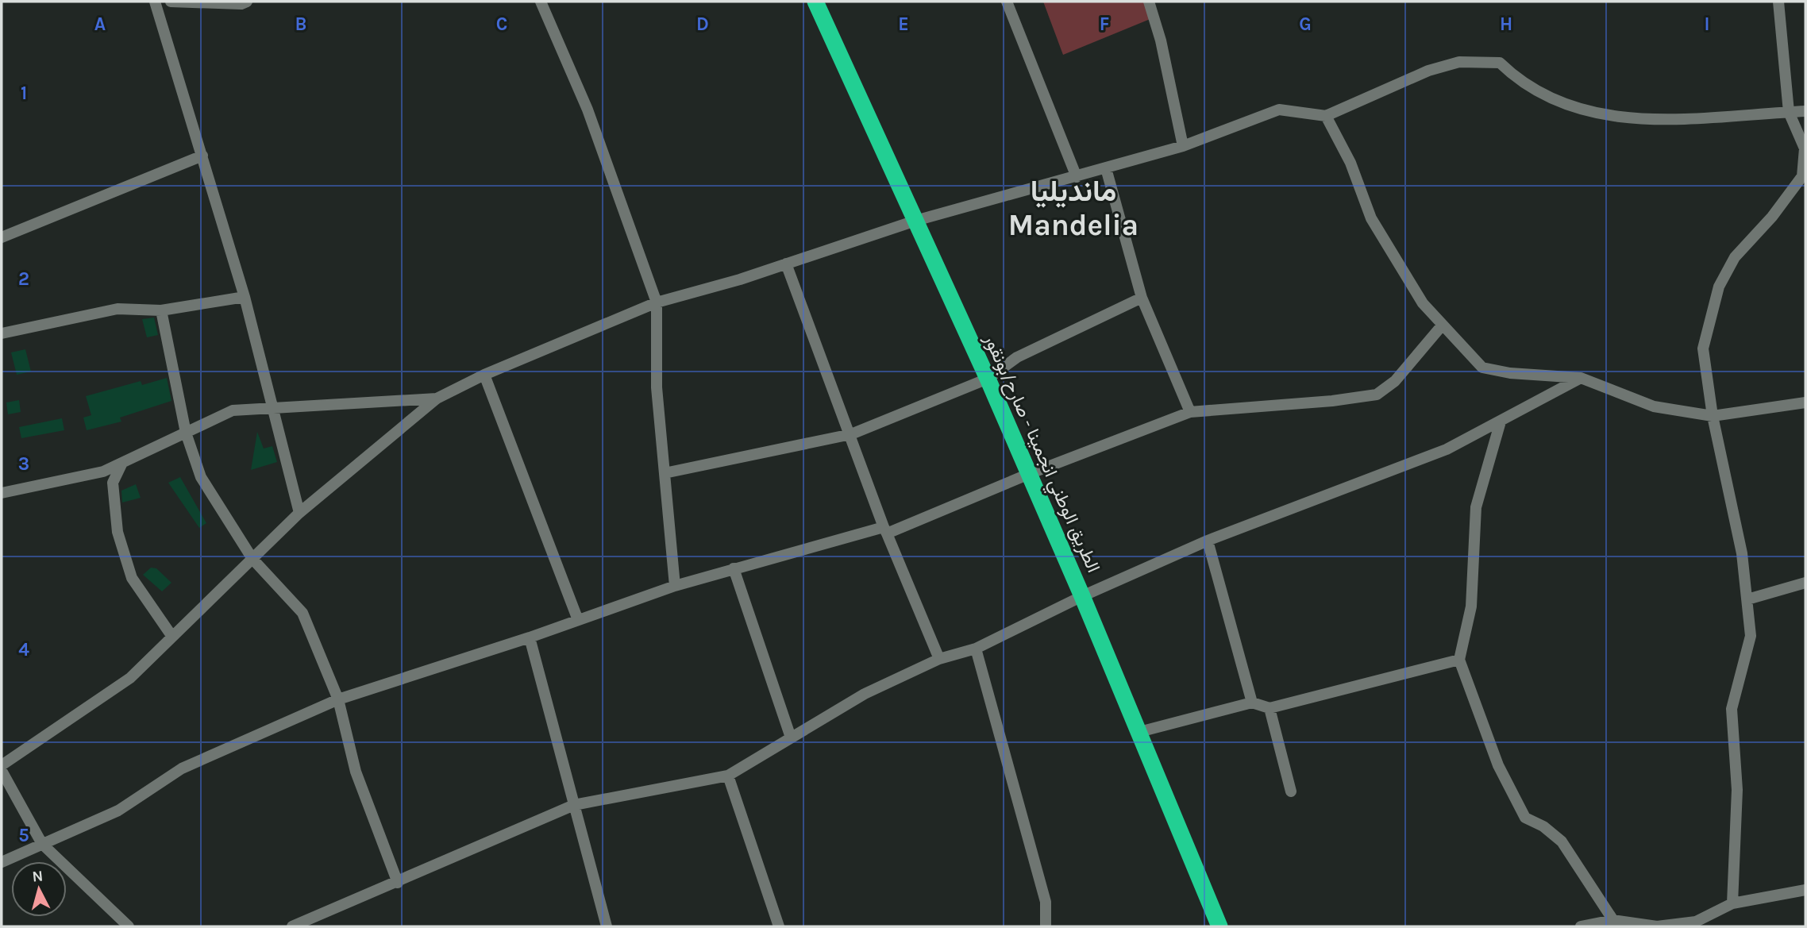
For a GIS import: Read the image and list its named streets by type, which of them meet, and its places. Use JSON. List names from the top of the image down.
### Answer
{
  "streets": {
    "highway": ["الطريق الوطني انجمينا - صارح/بونقور"]
  },
  "districts": ["مانديليا Mandelia"],
  "north": "top",
  "grid": {
    "columns": [
      "A",
      "B",
      "C",
      "D",
      "E",
      "F",
      "G",
      "H",
      "I"
    ],
    "rows": [
      "1",
      "2",
      "3",
      "4",
      "5"
    ]
  }
}
